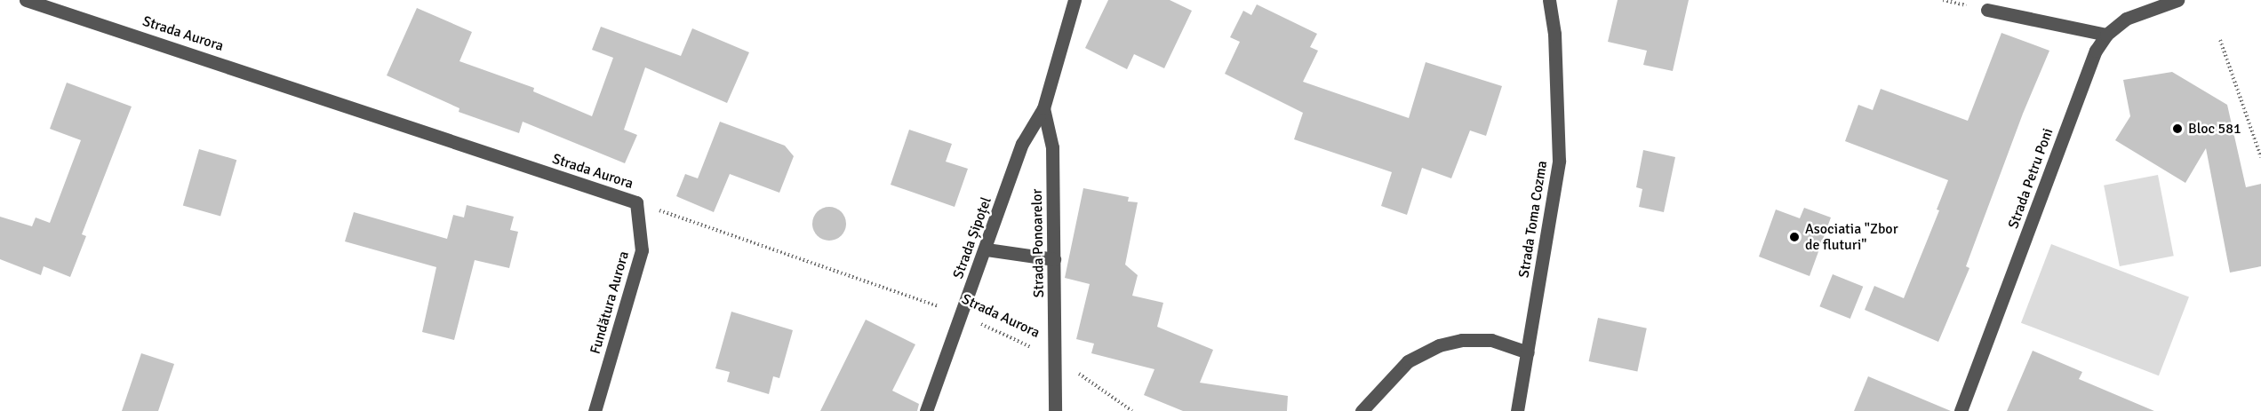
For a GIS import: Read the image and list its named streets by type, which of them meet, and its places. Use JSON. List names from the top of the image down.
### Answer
{
  "streets": {
    "street": [
      "Strada Aurora",
      "Strada Petru Poni",
      "Strada Toma Cozma",
      "Strada Șipoțel",
      "Strada Ponoarelor",
      "Fundătura Aurora"
    ]
  },
  "crossings": [
    ["Strada Aurora", "Strada Șipoțel"],
    ["Strada Aurora", "Strada Ponoarelor"],
    ["Strada Aurora", "Fundătura Aurora"],
    ["Strada Șipoțel", "Strada Ponoarelor"]
  ],
  "places": ["Bloc 581", "Asociatia \"Zbor de fluturi\""]
}
